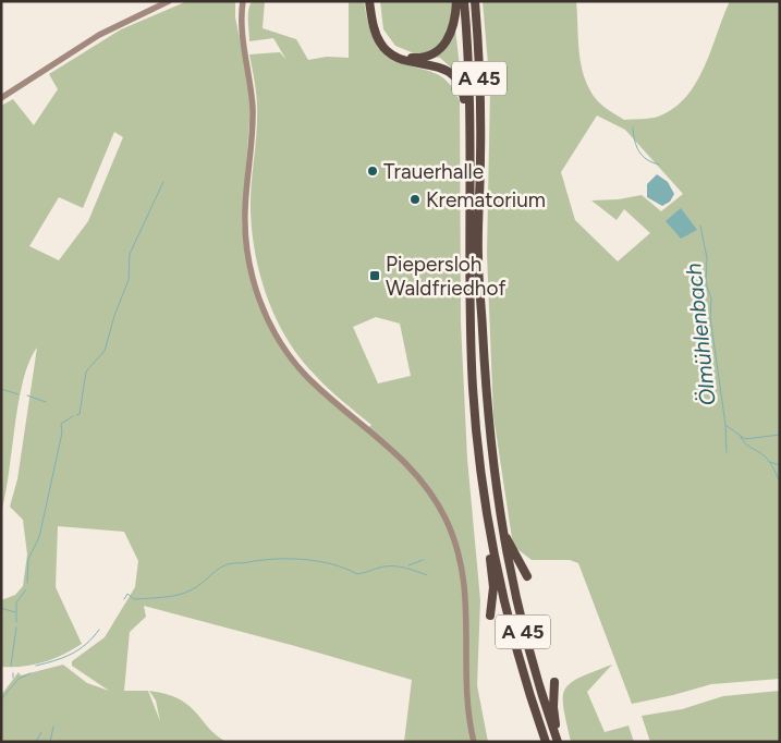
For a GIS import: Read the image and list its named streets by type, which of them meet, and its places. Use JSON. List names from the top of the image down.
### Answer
{
  "streets": {
    "highway": ["A 45"]
  },
  "water": ["Ölmühlenbach"],
  "places": {
    "other": ["Trauerhalle", "Krematorium"],
    "transit": ["Piepersloh Waldfriedhof"]
  }
}
